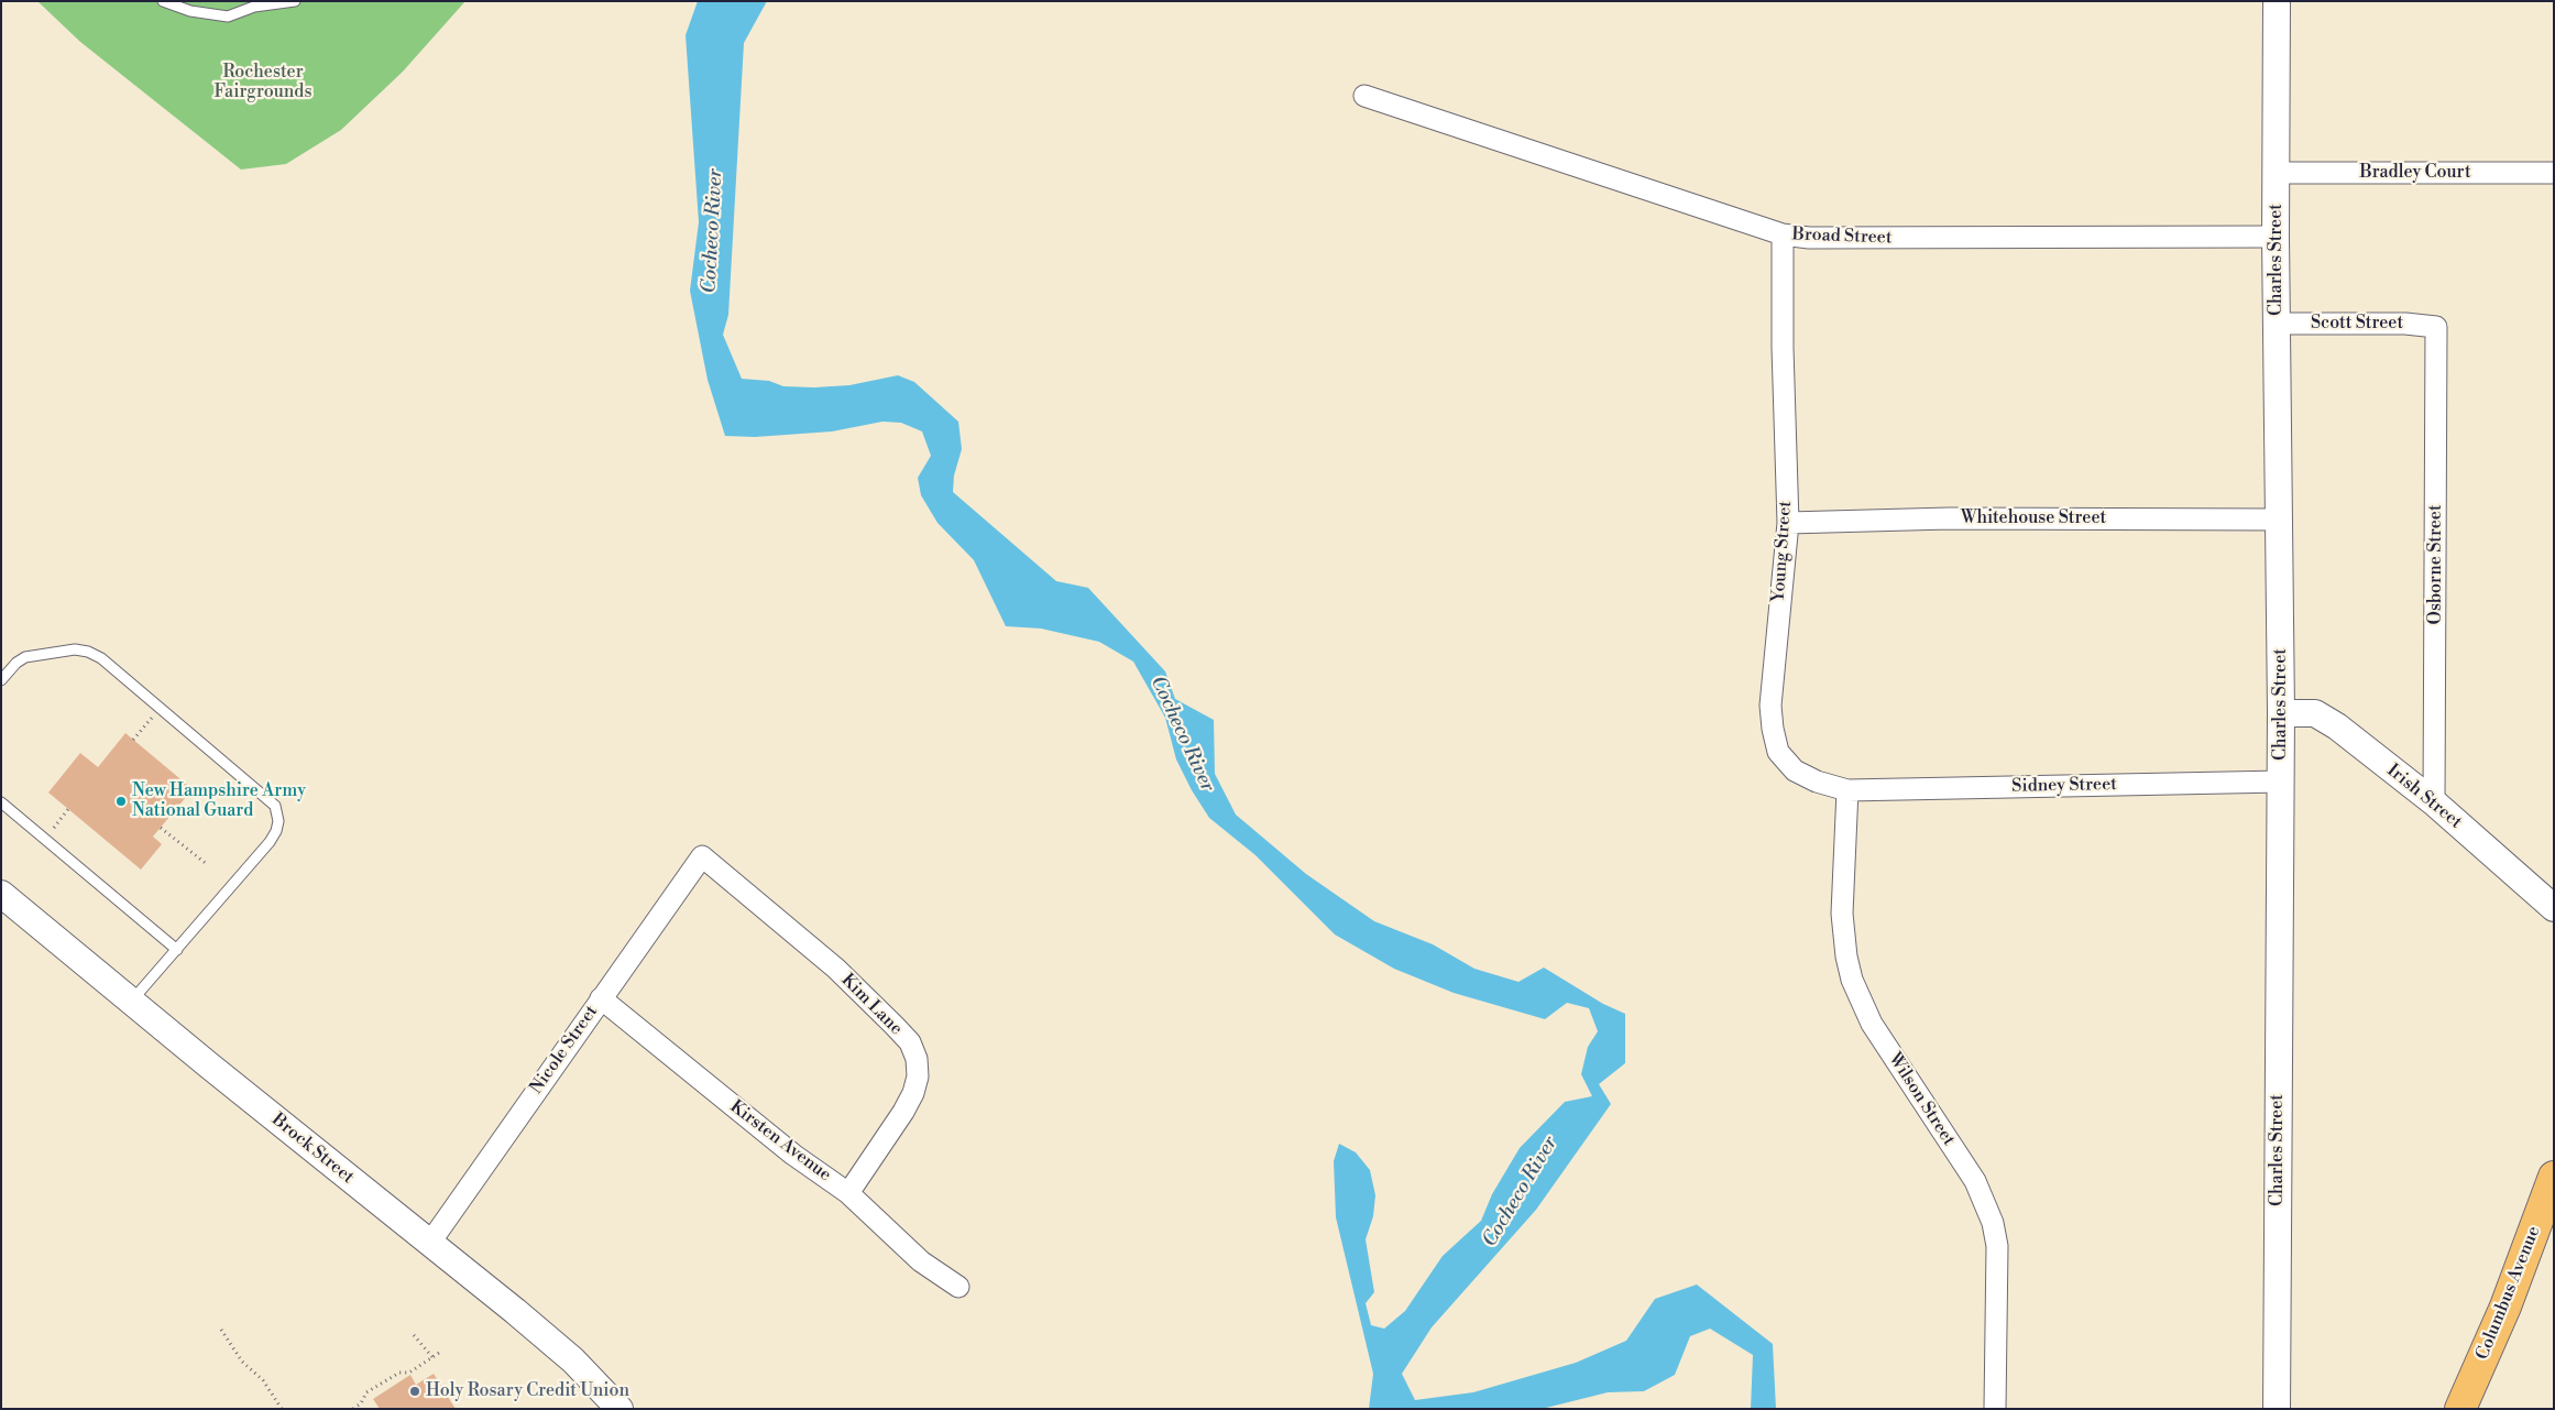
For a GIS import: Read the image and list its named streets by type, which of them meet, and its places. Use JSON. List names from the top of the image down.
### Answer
{
  "streets": {
    "main road": ["Columbus Avenue"],
    "street": [
      "Bradley Court",
      "Broad Street",
      "Charles Street",
      "Scott Street",
      "Whitehouse Street",
      "Young Street",
      "Osborne Street",
      "Sidney Street",
      "Irish Street",
      "Kim Lane",
      "Nicole Street",
      "Wilson Street",
      "Kirsten Avenue",
      "Brock Street"
    ]
  },
  "crossings": [
    ["Bradley Court", "Charles Street"],
    ["Broad Street", "Charles Street"],
    ["Broad Street", "Young Street"],
    ["Charles Street", "Scott Street"],
    ["Charles Street", "Whitehouse Street"],
    ["Charles Street", "Sidney Street"],
    ["Charles Street", "Irish Street"],
    ["Scott Street", "Osborne Street"],
    ["Whitehouse Street", "Young Street"],
    ["Young Street", "Sidney Street"],
    ["Young Street", "Wilson Street"],
    ["Osborne Street", "Irish Street"],
    ["Sidney Street", "Wilson Street"],
    ["Kim Lane", "Nicole Street"],
    ["Kim Lane", "Kirsten Avenue"],
    ["Nicole Street", "Kirsten Avenue"],
    ["Nicole Street", "Brock Street"]
  ],
  "water": ["Cocheco River"],
  "parks": ["Rochester Fairgrounds"],
  "places": ["New Hampshire Army National Guard", "Holy Rosary Credit Union"]
}
